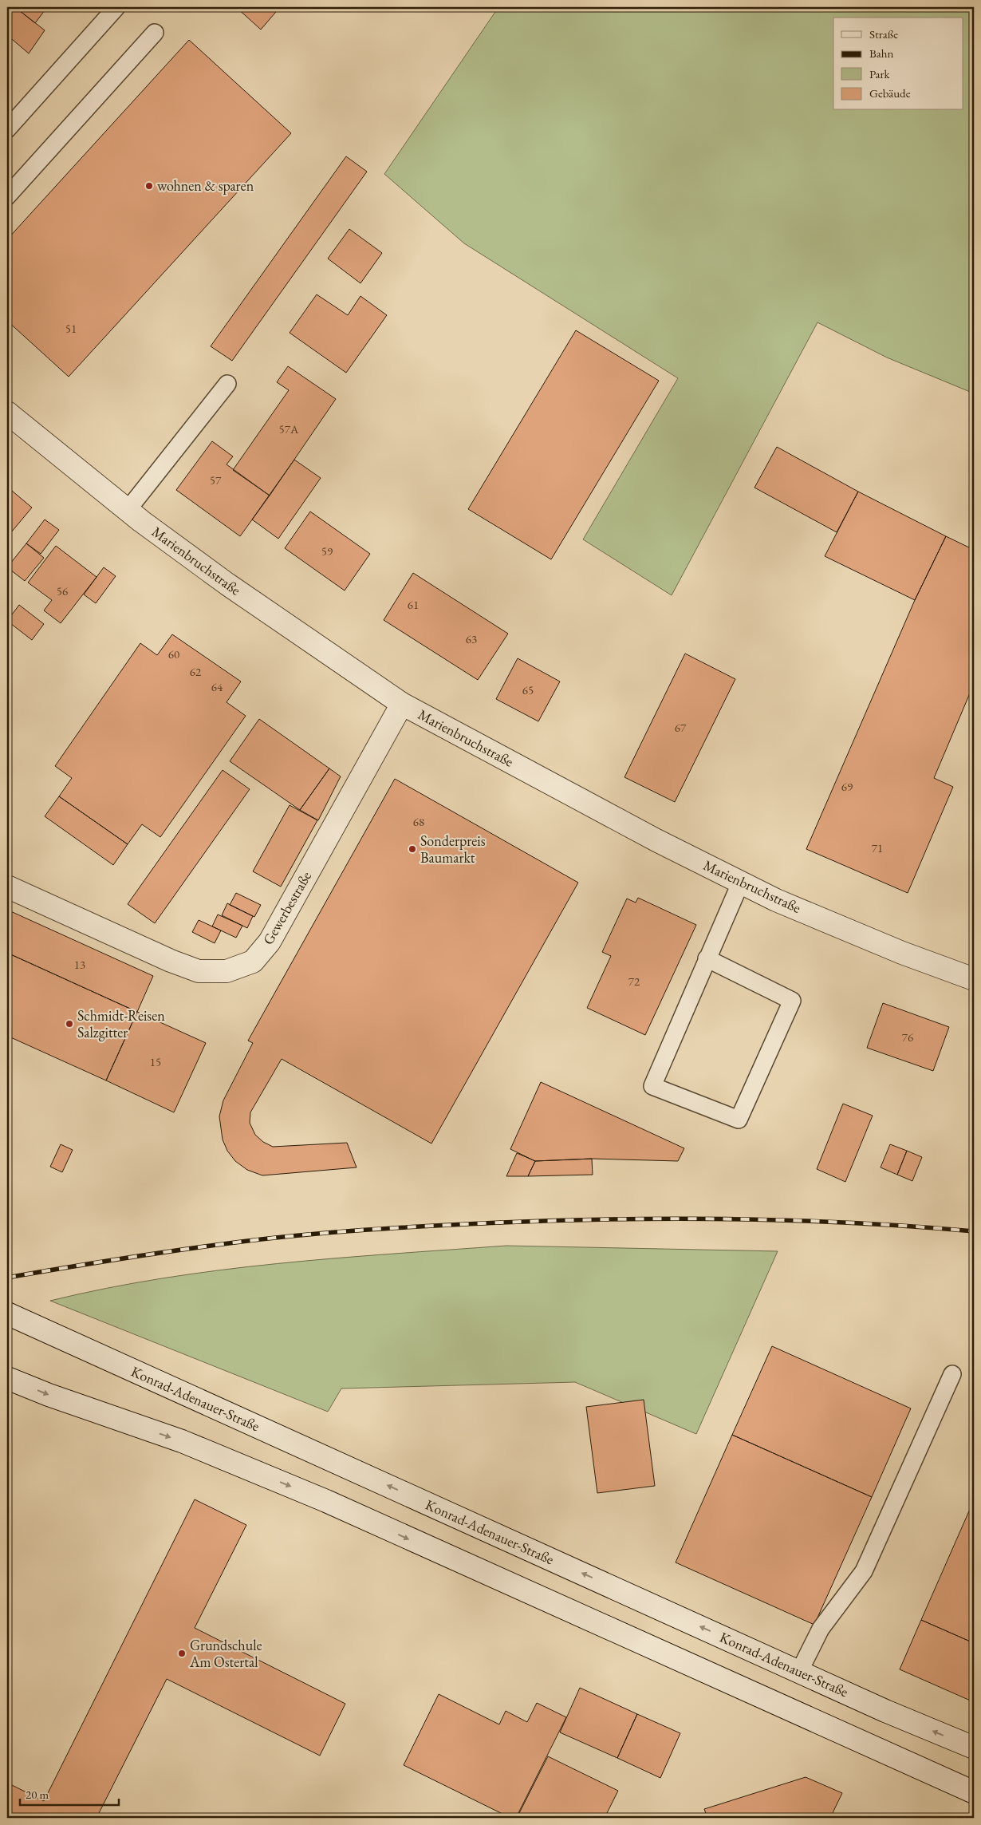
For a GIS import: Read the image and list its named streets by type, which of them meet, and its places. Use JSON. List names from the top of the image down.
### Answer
{
  "streets": {
    "street": ["Marienbruchstraße", "Gewerbestraße", "Konrad-Adenauer-Straße"]
  },
  "crossings": [
    ["Marienbruchstraße", "Gewerbestraße"]
  ],
  "places": [
    "wohnen & sparen",
    "Sonderpreis Baumarkt",
    "Schmidt-Reisen Salzgitter",
    "Grundschule Am Ostertal"
  ],
  "house_numbers": [
    "51",
    "57A",
    "57",
    "59",
    "56",
    "61",
    "63",
    "60",
    "62",
    "64",
    "65",
    "67",
    "69",
    "68",
    "71",
    "13",
    "72",
    "76",
    "15"
  ],
  "legend": [
    "Straße",
    "Bahn",
    "Park",
    "Gebäude"
  ],
  "scale_bar": "20 m"
}
